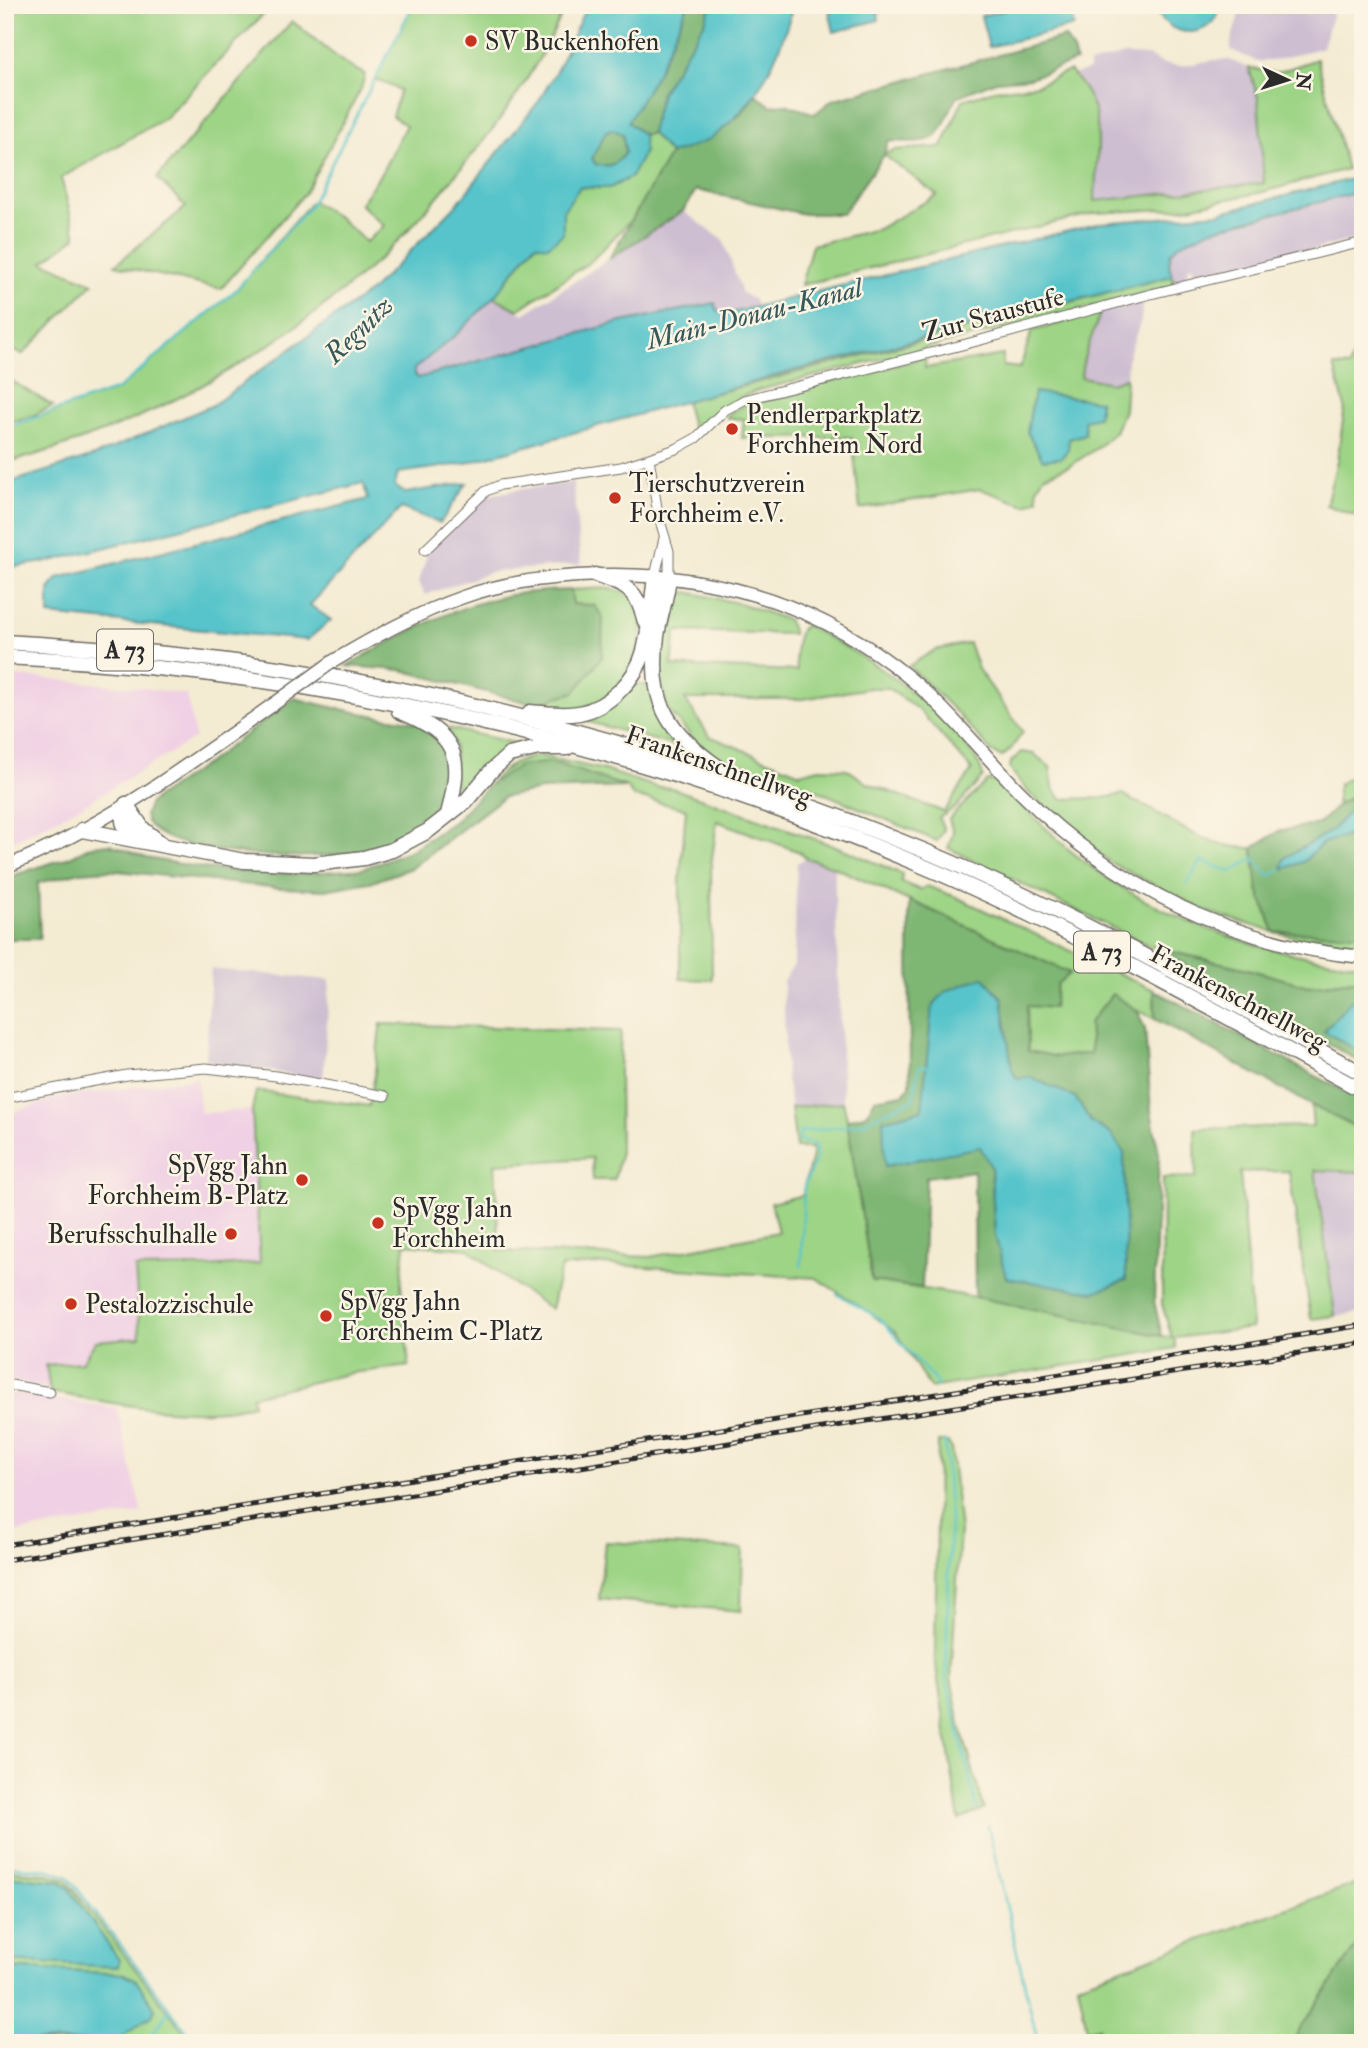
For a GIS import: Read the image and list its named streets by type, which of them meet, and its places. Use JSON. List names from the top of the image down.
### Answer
{
  "streets": {
    "highway": ["A 73", "Frankenschnellweg"],
    "street": ["Zur Staustufe"]
  },
  "water": ["Main-Donau-Kanal", "Regnitz"],
  "places": [
    "SV Buckenhofen",
    "Pendlerparkplatz Forchheim Nord",
    "Tierschutzverein Forchheim e.V.",
    "SpVgg Jahn Forchheim B-Platz",
    "SpVgg Jahn Forchheim",
    "Berufsschulhalle",
    "Pestalozzischule",
    "SpVgg Jahn Forchheim C-Platz"
  ],
  "north": "right"
}
